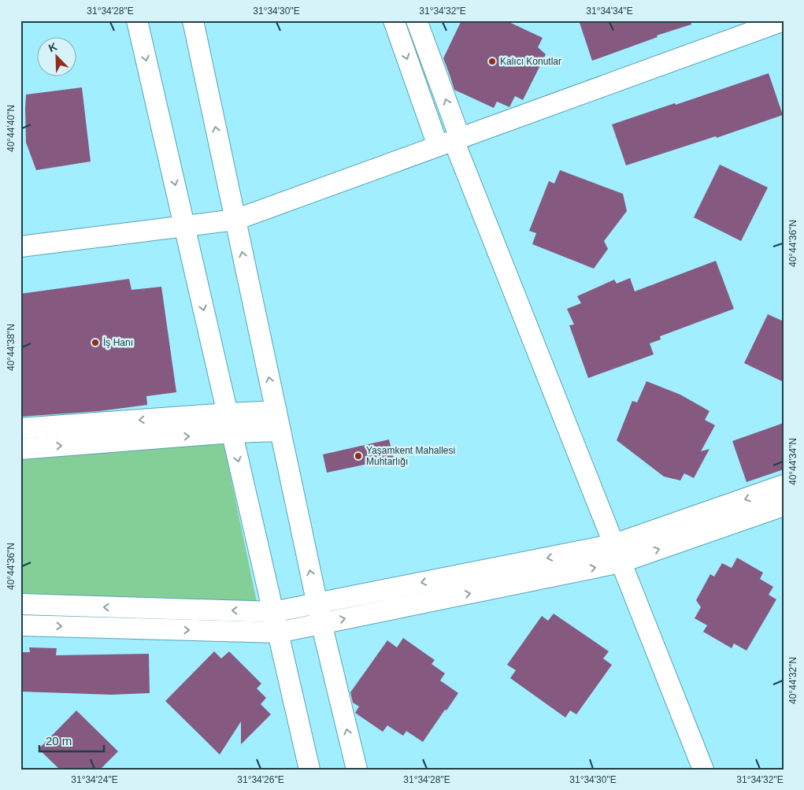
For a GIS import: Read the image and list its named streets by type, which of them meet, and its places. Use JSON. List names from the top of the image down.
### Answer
{
  "places": ["Kalıcı Konutlar", "İş Hanı", "Yaşamkent Mahallesi Muhtarlığı"],
  "scale_bar": "20 m",
  "north": "top left",
  "coordinates": [
    "31°34'28\"E",
    "31°34'30\"E",
    "31°34'32\"E",
    "31°34'34\"E",
    "40°44'40\"N",
    "40°44'36\"N",
    "40°44'38\"N",
    "40°44'34\"N",
    "40°44'32\"N",
    "31°34'24\"E",
    "31°34'26\"E"
  ]
}
